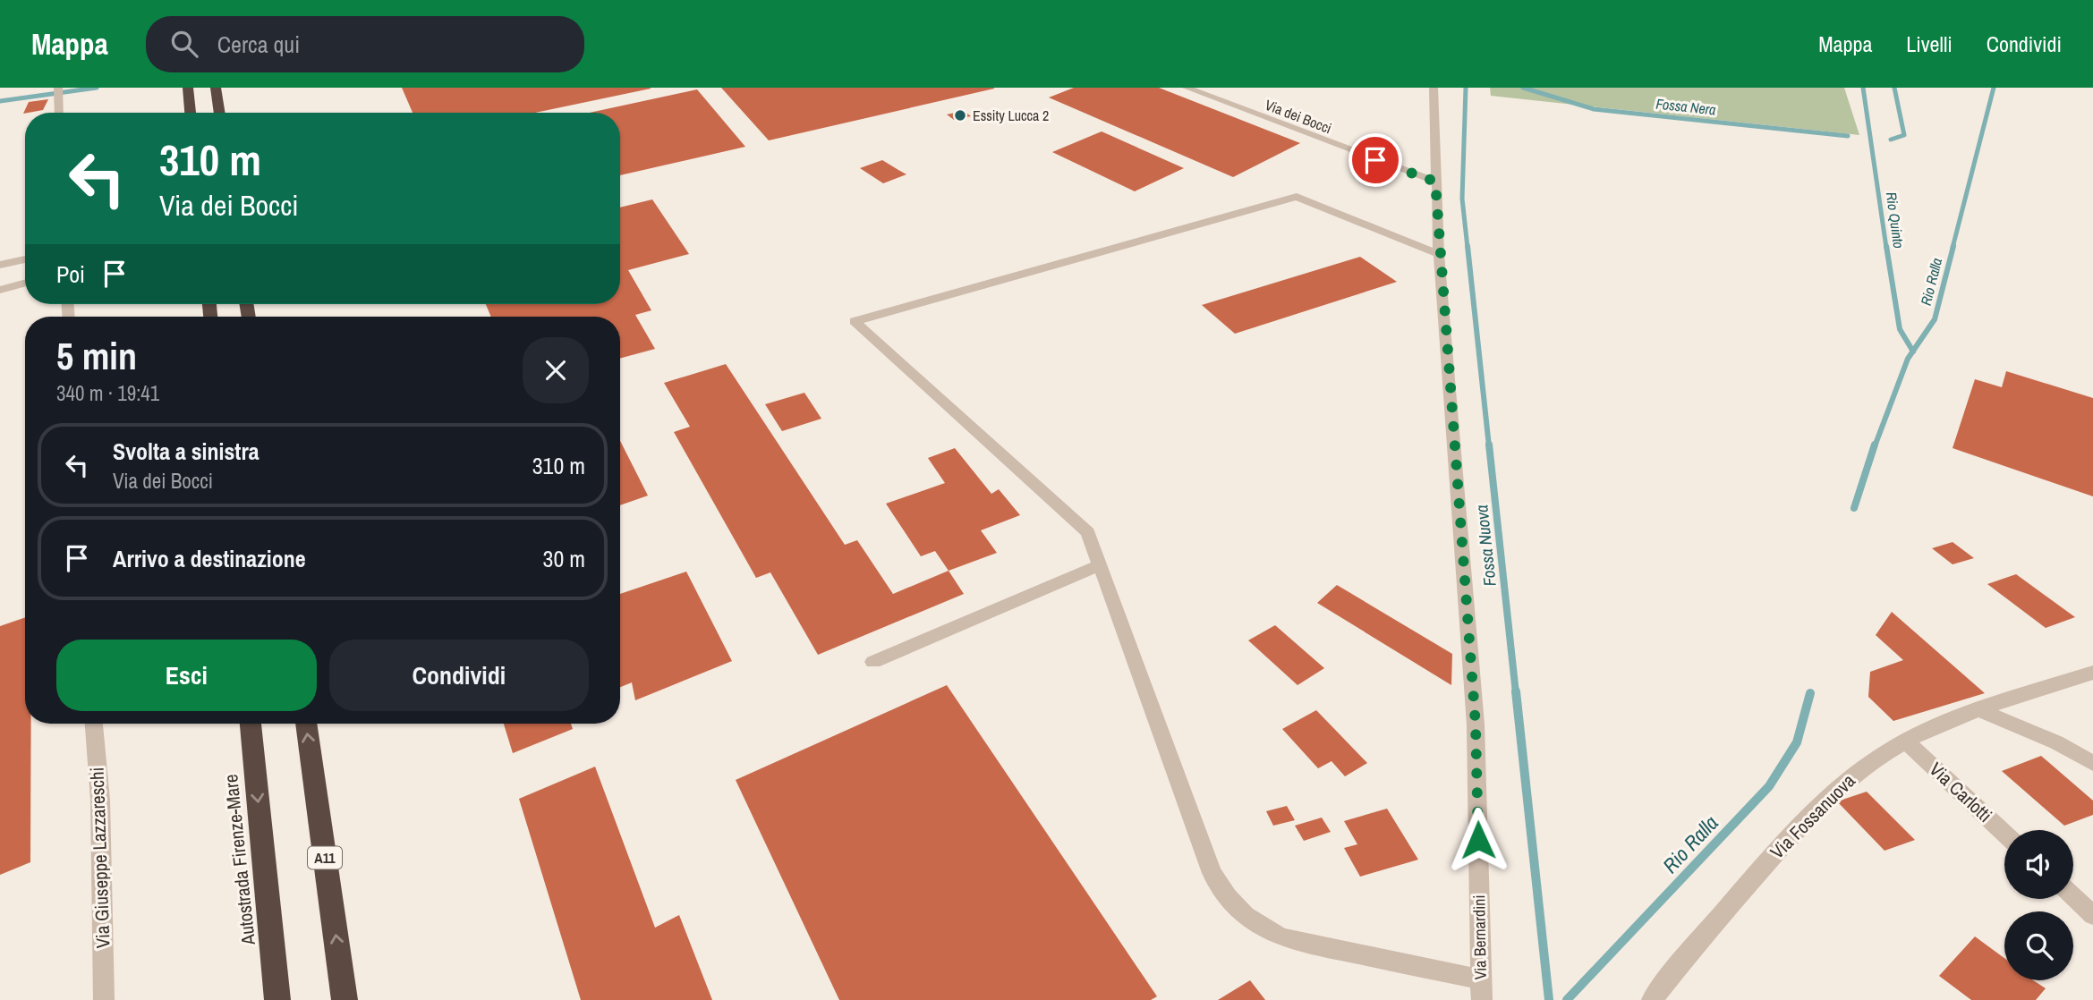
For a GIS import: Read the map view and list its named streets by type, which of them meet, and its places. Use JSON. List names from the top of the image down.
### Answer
{
  "streets": {
    "highway": ["A11", "Autostrada Firenze-Mare"],
    "street": [
      "Via dei Bocci",
      "Via Carlotti",
      "Via Fossanuova",
      "Via Giuseppe Lazzareschi",
      "Via Bernardini"
    ]
  },
  "crossings": [
    ["Via dei Bocci", "Via Bernardini"],
    ["Via Carlotti", "Via Fossanuova"]
  ],
  "water": [
    "Fossa Nera",
    "Rio Quinto",
    "Rio Ralla",
    "Fossa Nuova"
  ],
  "places": ["Essity Lucca 2"],
  "page": {
    "header": "Mappa",
    "search": "Cerca qui",
    "nav": ["Mappa", "Livelli", "Condividi"],
    "turn": ["310 m", "Via dei Bocci"],
    "then": "Poi",
    "heading": ["5 min", "340 m · 19:41"],
    "list": [
      {
        "name": "Svolta a sinistra",
        "note": "Via dei Bocci",
        "value": "310 m"
      },
      {
        "name": "Arrivo a destinazione",
        "value": "30 m"
      }
    ],
    "buttons": ["Esci", "Condividi"]
  }
}
